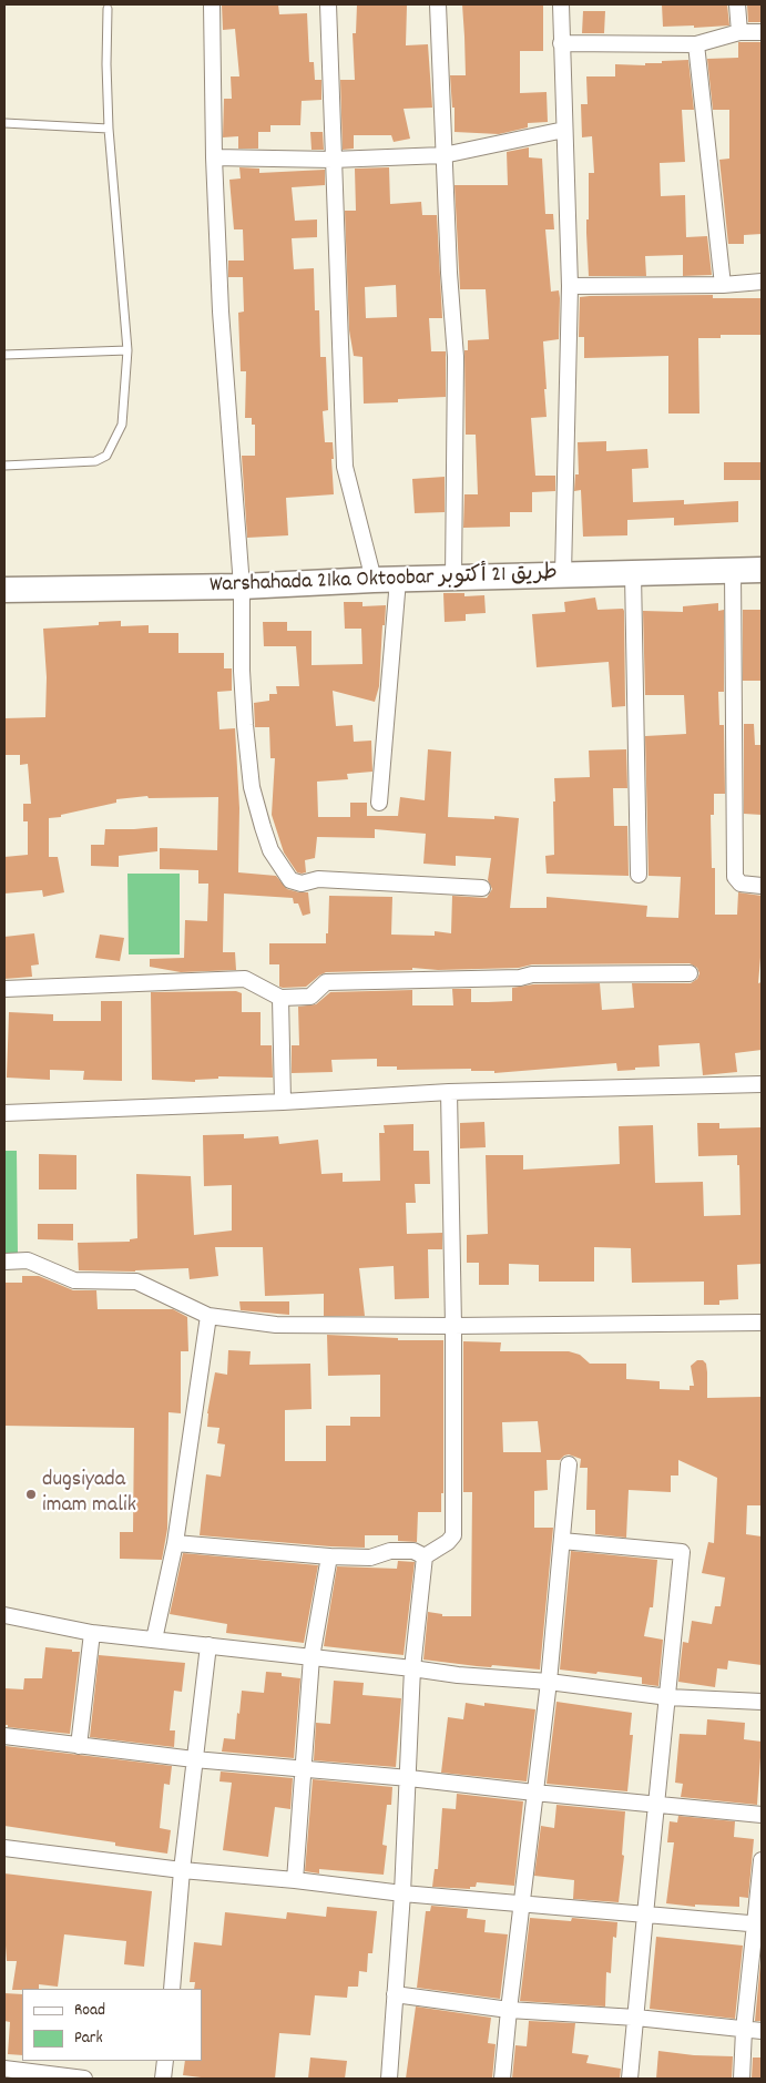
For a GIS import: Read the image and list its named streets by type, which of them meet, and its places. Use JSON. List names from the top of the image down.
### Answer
{
  "streets": {
    "main road": ["Warshahada 21ka Oktoobar طريق 21 أكتوبر"]
  },
  "places": ["dugsiyada imam malik"],
  "legend": ["Road", "Park"]
}
